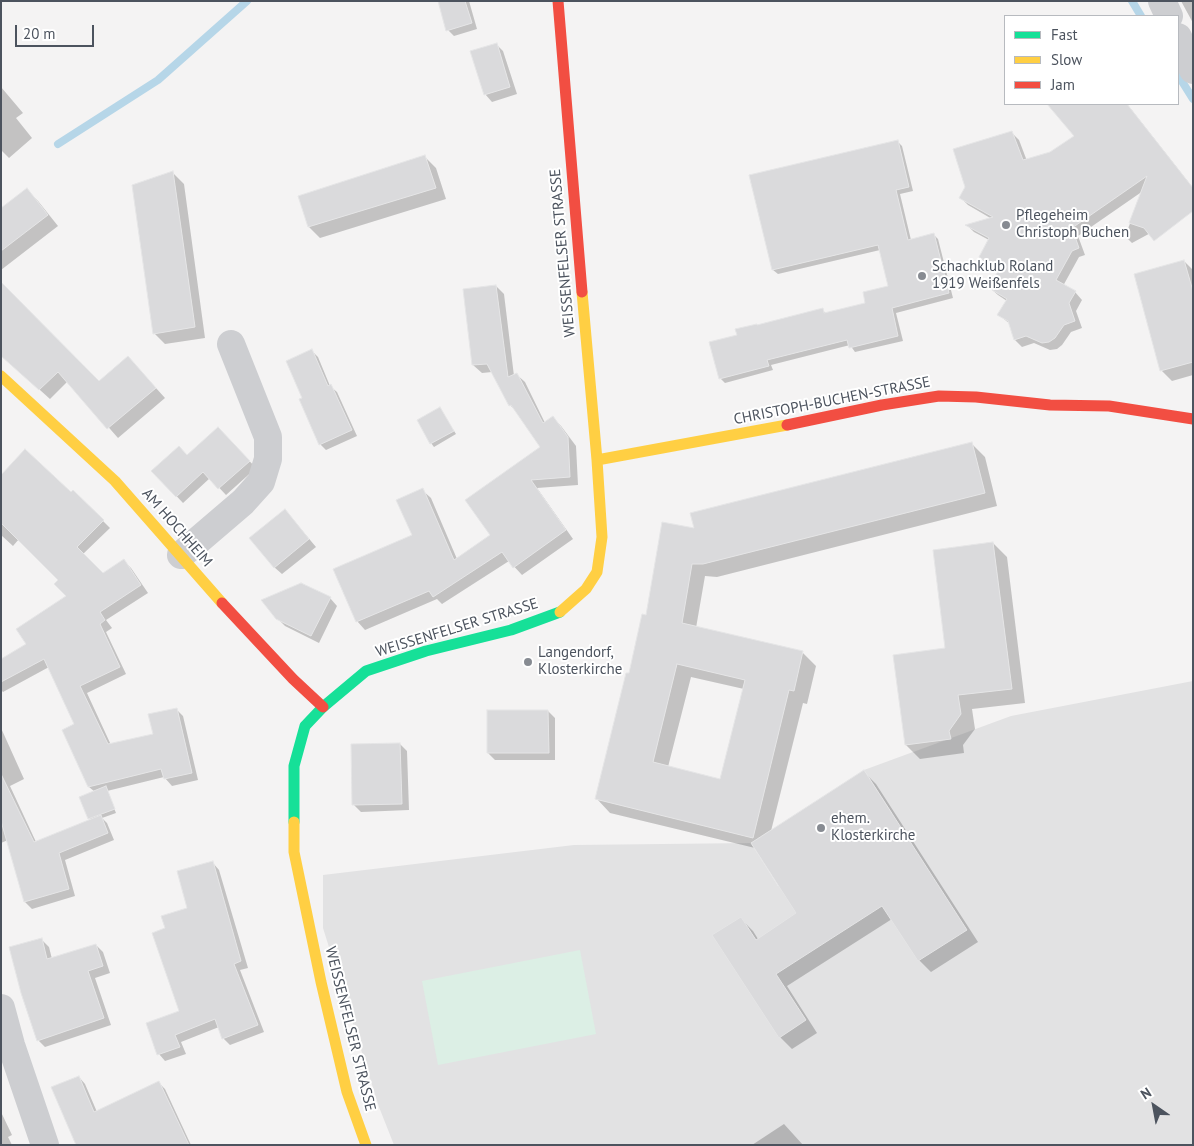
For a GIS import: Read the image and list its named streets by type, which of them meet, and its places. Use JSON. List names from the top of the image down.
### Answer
{
  "streets": {
    "street": ["WEISSENFELSER STRASSE", "CHRISTOPH-BUCHEN-STRASSE", "AM HOCHHEIM"]
  },
  "crossings": [
    ["WEISSENFELSER STRASSE", "CHRISTOPH-BUCHEN-STRASSE"],
    ["WEISSENFELSER STRASSE", "AM HOCHHEIM"]
  ],
  "places": [
    "Pflegeheim Christoph Buchen",
    "Schachklub Roland 1919 Weißenfels",
    "Langendorf, Klosterkirche",
    "ehem. Klosterkirche"
  ],
  "legend": ["Fast", "Slow", "Jam"],
  "scale_bar": "20 m",
  "north": "top left"
}
